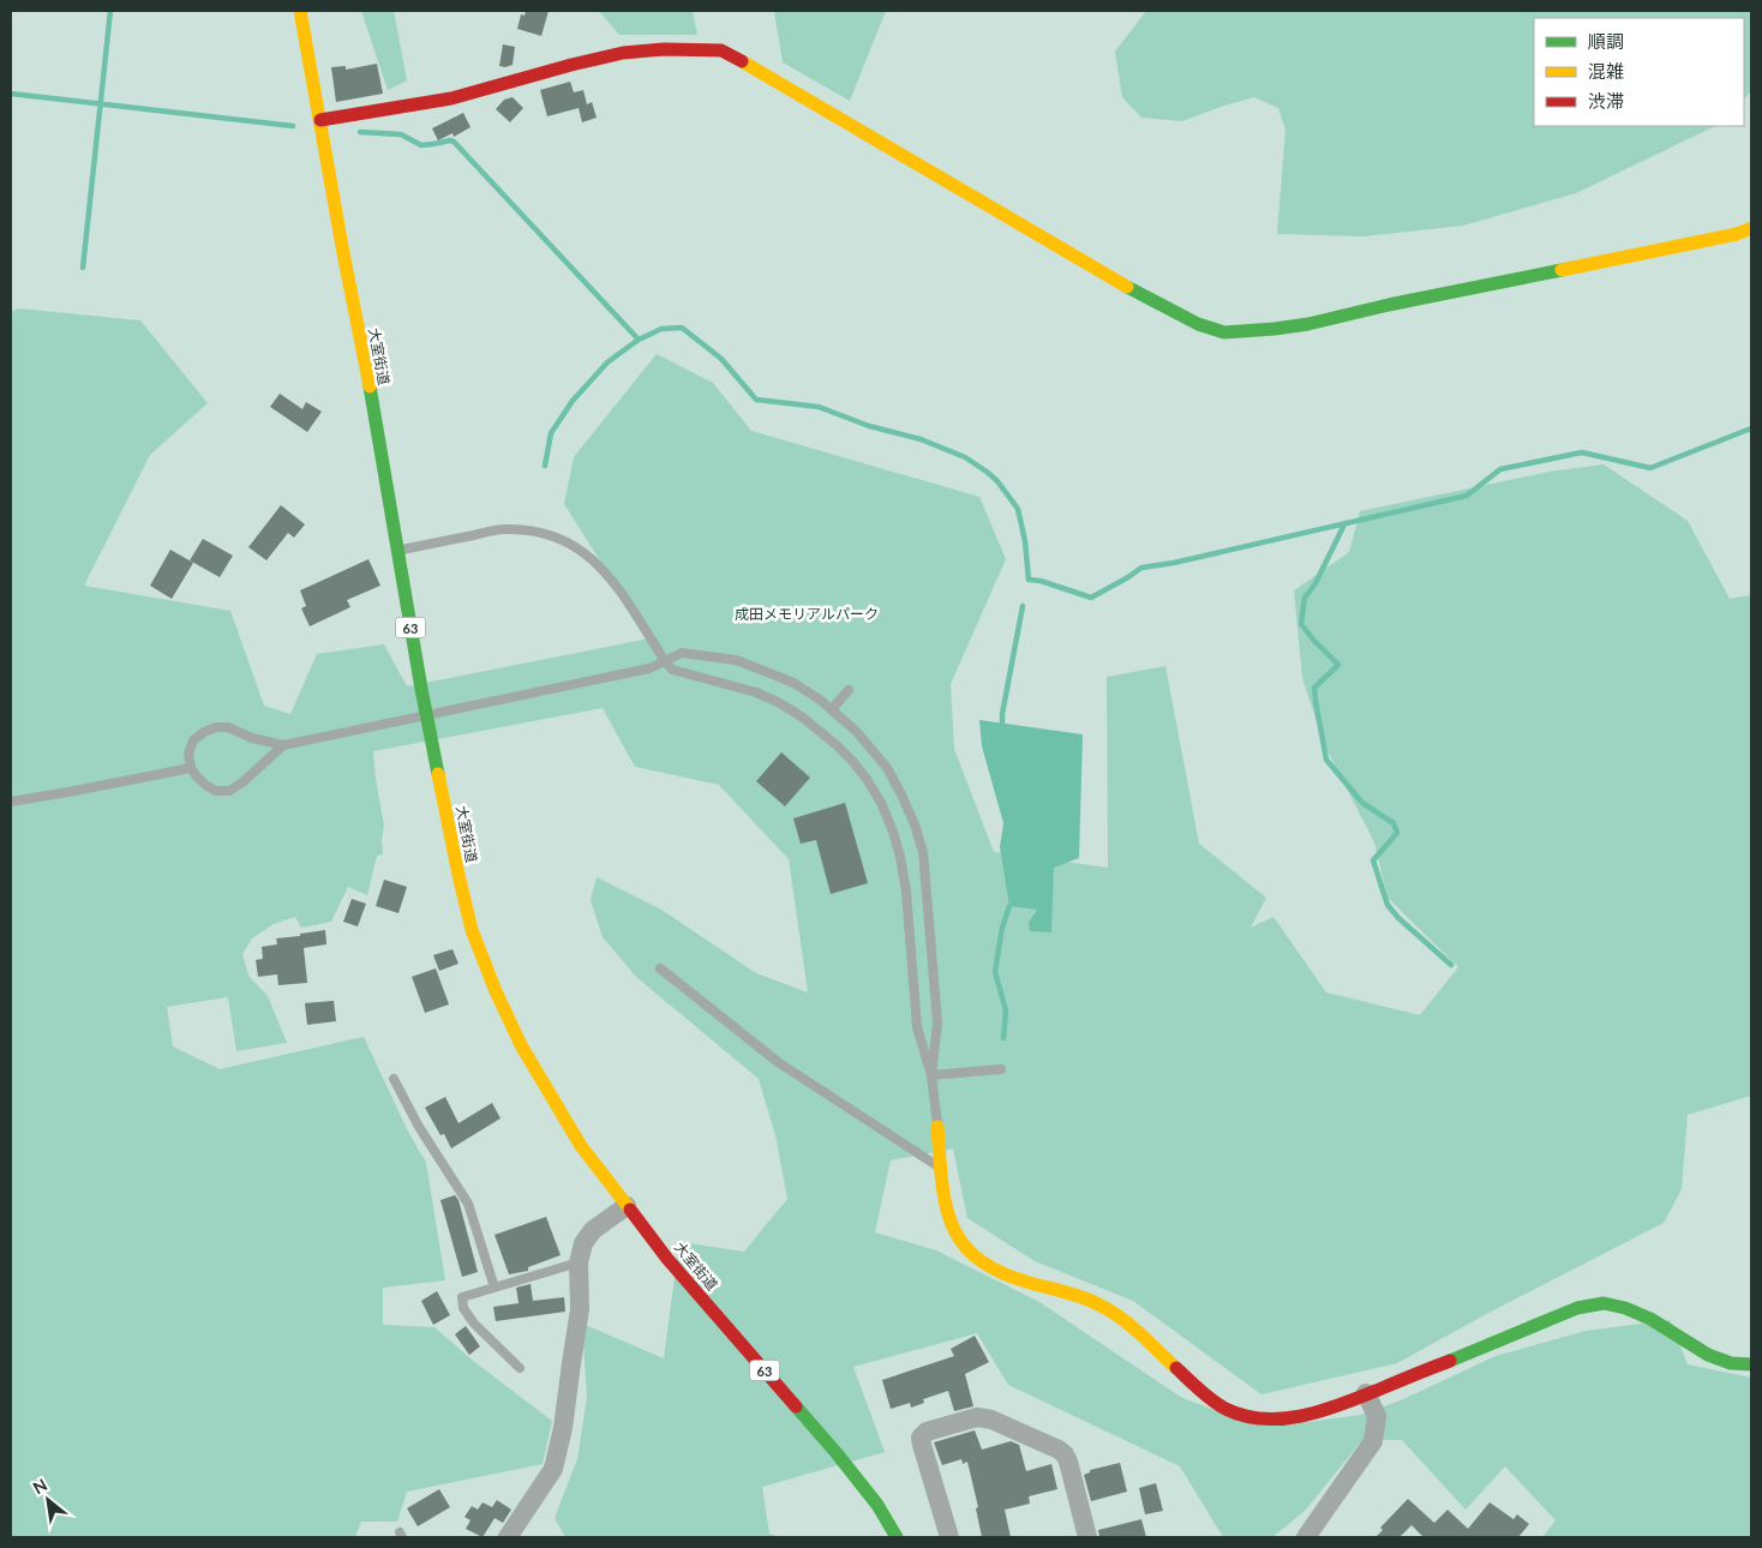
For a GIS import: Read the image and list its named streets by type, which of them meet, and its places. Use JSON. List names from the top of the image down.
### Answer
{
  "streets": {
    "street": ["大室街道", "63"]
  },
  "parks": ["成田メモリアルパーク"],
  "legend": ["順調", "混雑", "渋滞"],
  "north": "top left"
}
